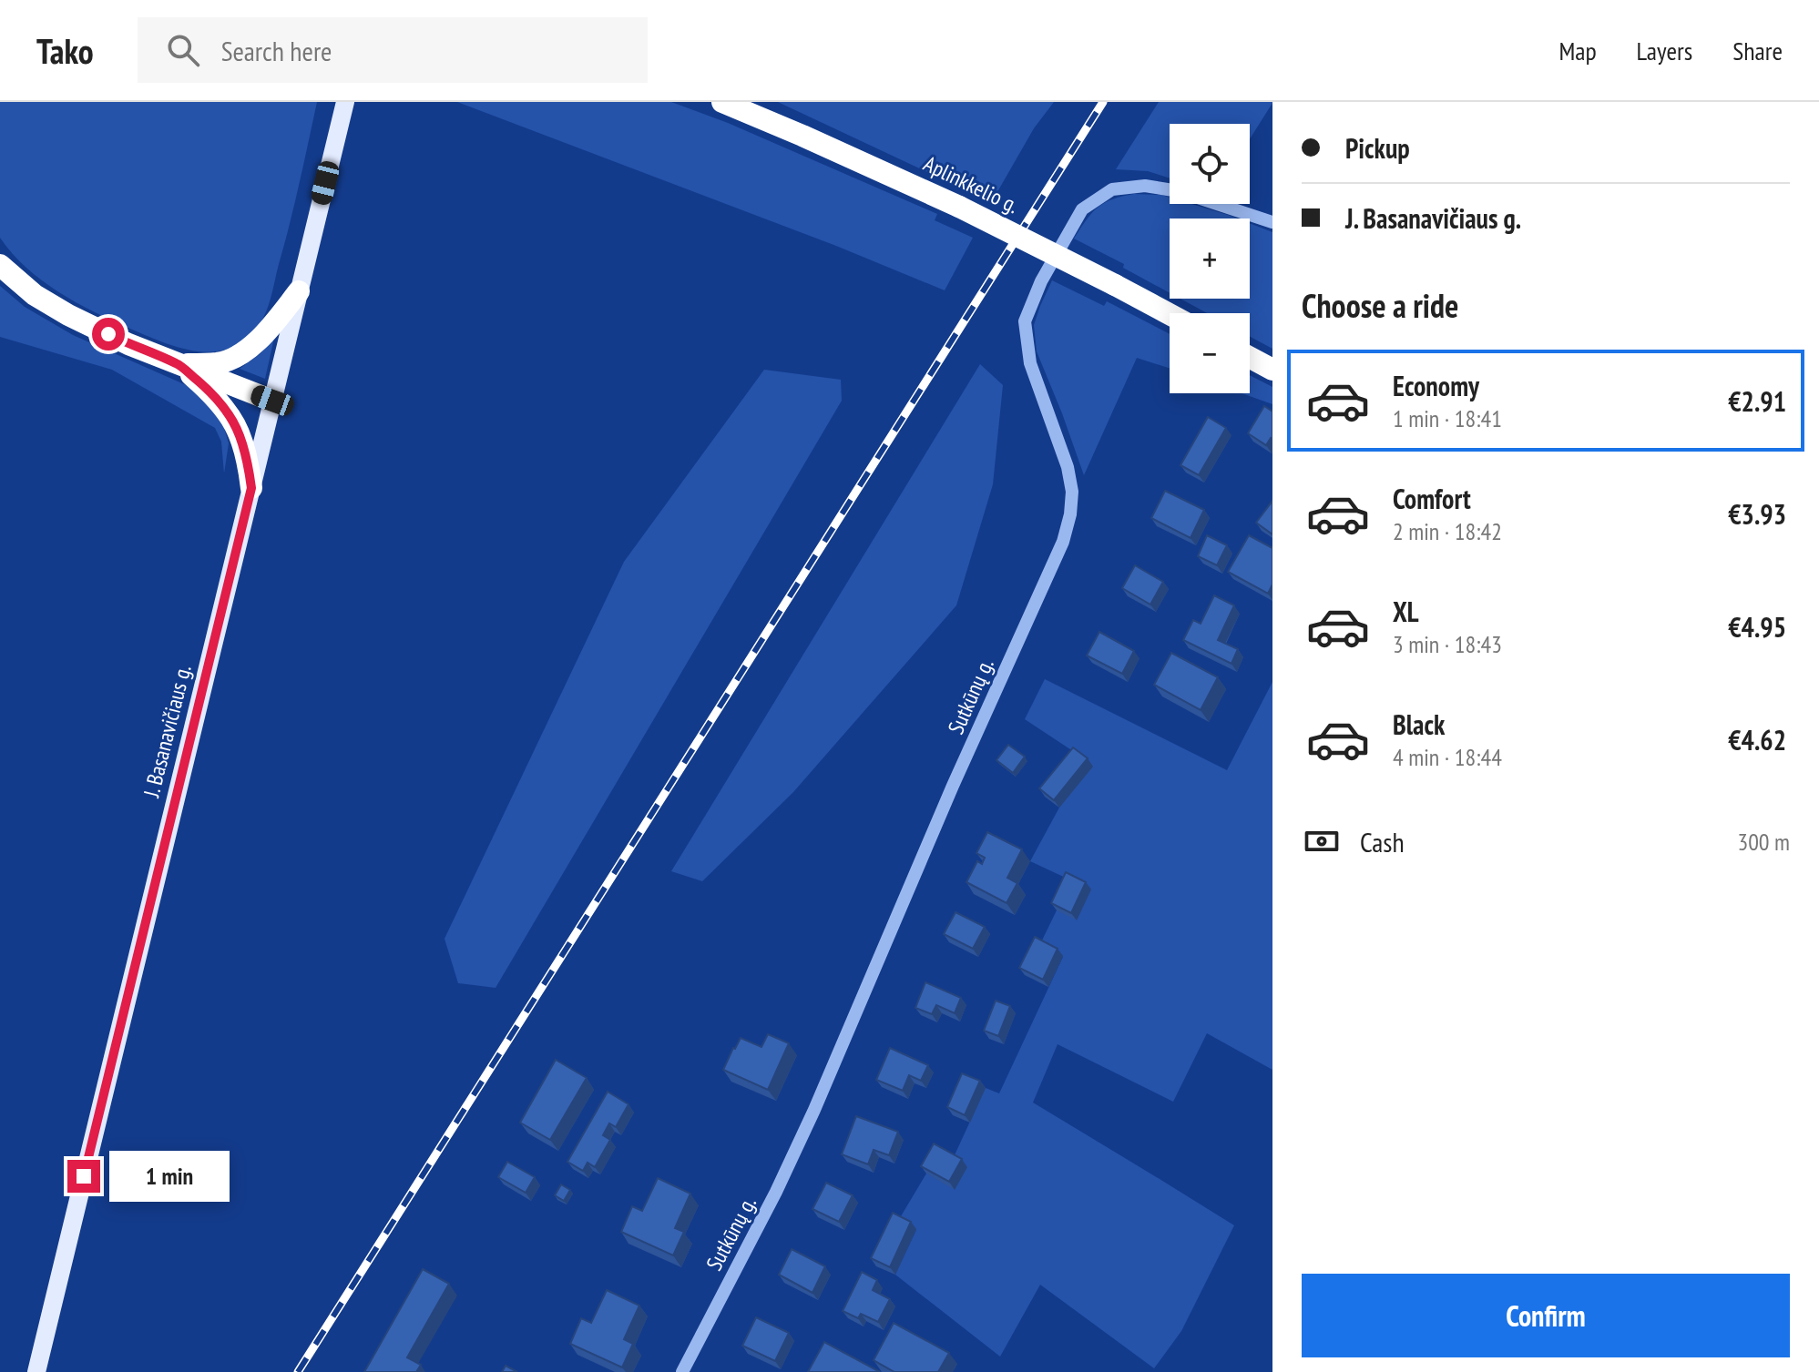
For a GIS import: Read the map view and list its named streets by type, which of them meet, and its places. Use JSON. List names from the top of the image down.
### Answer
{
  "streets": {
    "highway": ["Aplinkkelio g."],
    "main road": ["J. Basanavičiaus g."],
    "street": ["Sutkūnų g."]
  },
  "page": {
    "header": "Tako",
    "search": "Search here",
    "nav": ["Map", "Layers", "Share"],
    "banner": ["Pickup", "J. Basanavičiaus g."],
    "map_buttons": ["+", "−"],
    "heading": "Choose a ride",
    "list": [
      {
        "name": "Economy",
        "note": "1 min · 18:41",
        "value": "€2.91"
      },
      {
        "name": "Comfort",
        "note": "2 min · 18:42",
        "value": "€3.93"
      },
      {
        "name": "XL",
        "note": "3 min · 18:43",
        "value": "€4.95"
      },
      {
        "name": "Black",
        "note": "4 min · 18:44",
        "value": "€4.62"
      }
    ],
    "pay": ["Cash", "300 m"],
    "bubble": "1 min",
    "buttons": "Confirm"
  }
}
